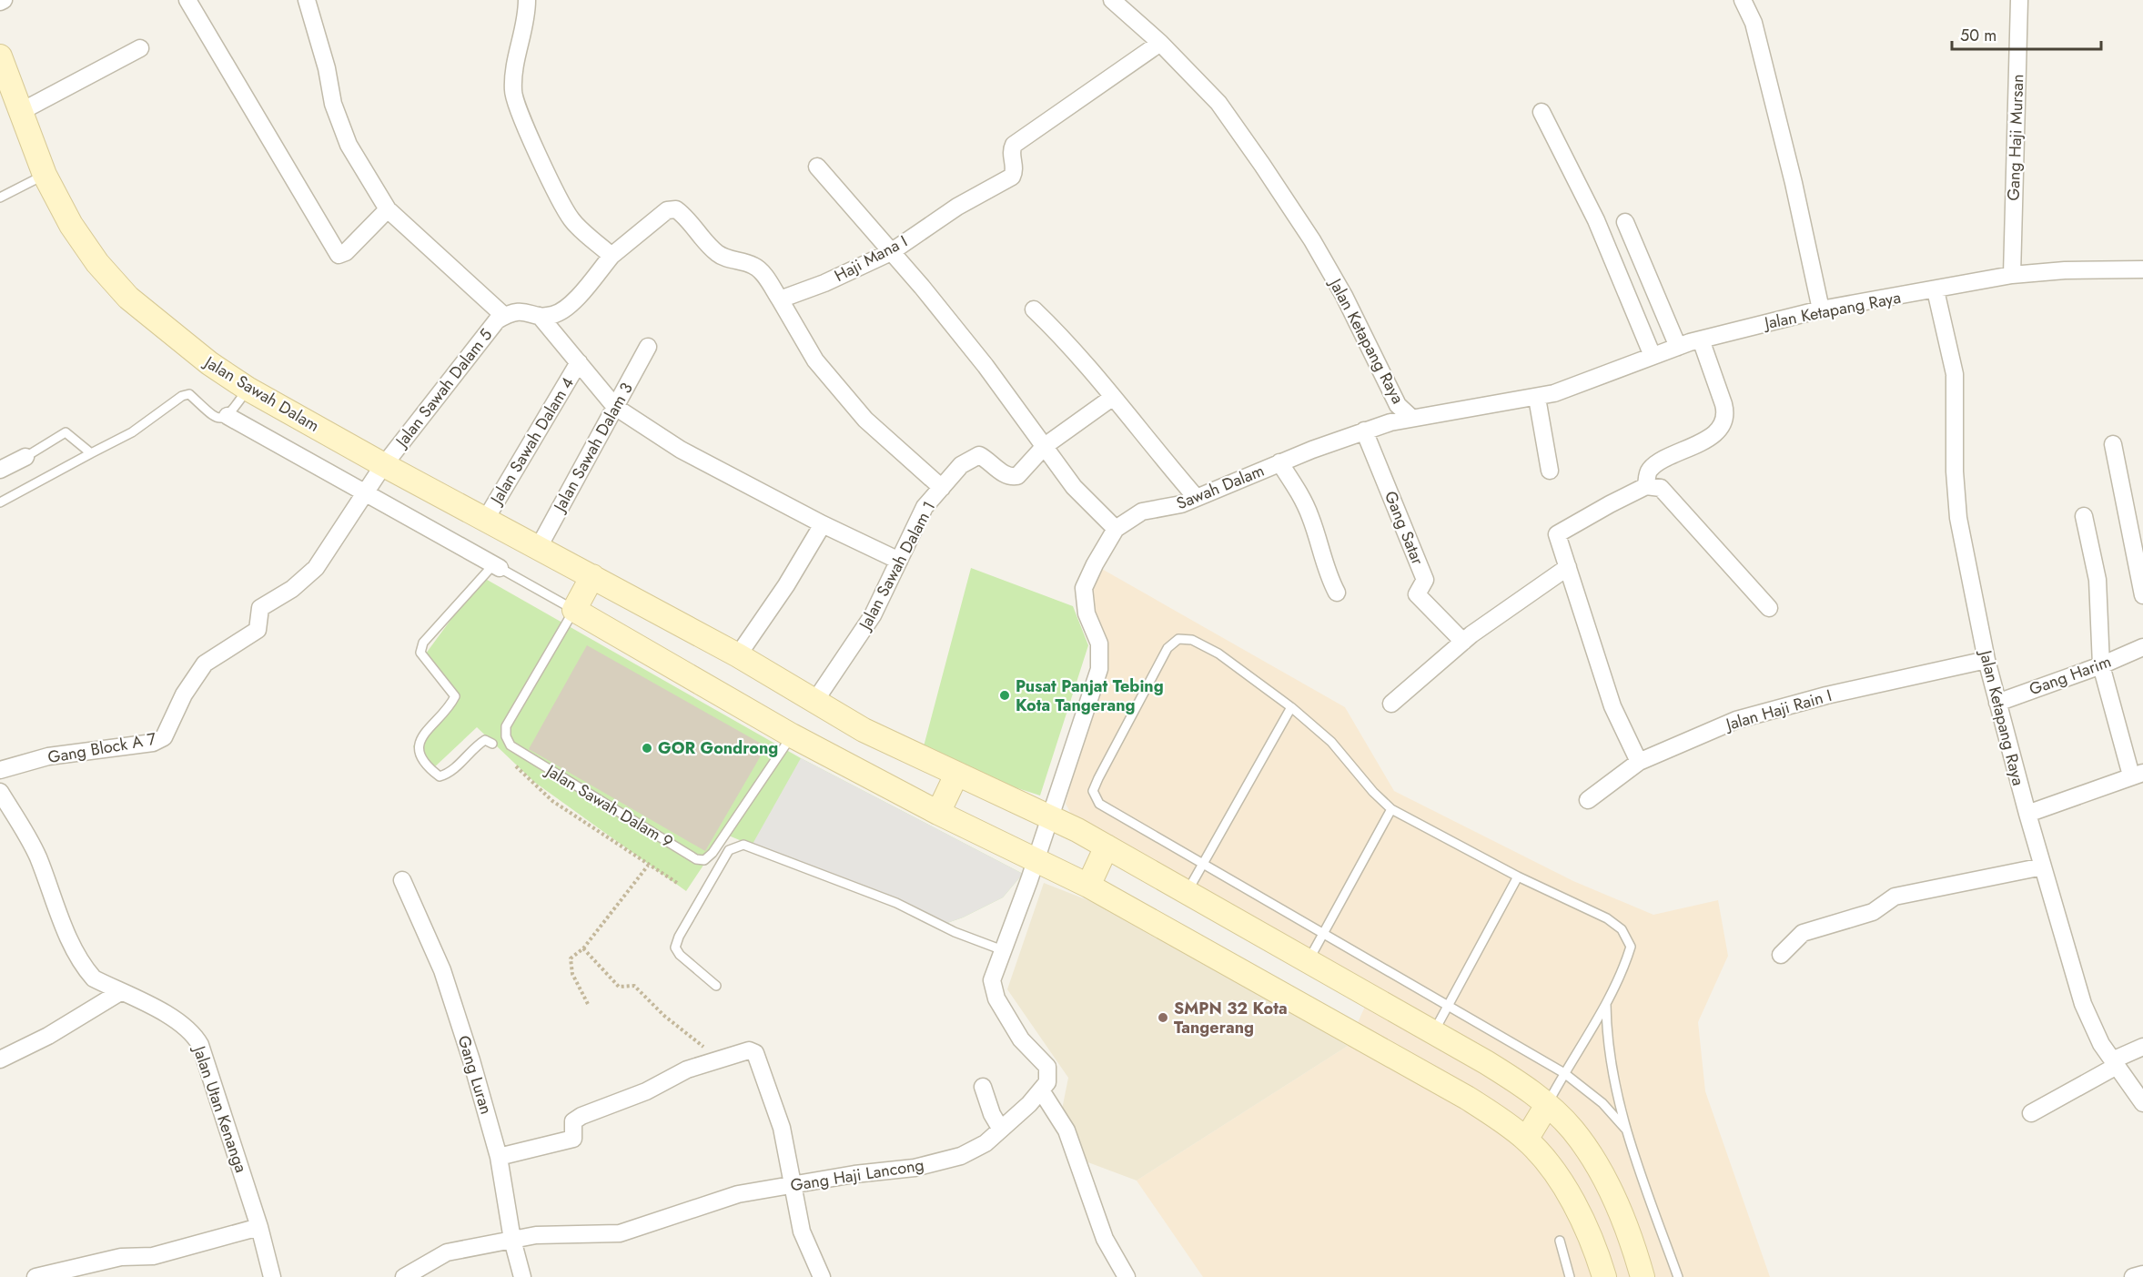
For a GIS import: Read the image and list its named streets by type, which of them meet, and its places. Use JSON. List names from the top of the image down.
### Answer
{
  "streets": {
    "street": [
      "Gang Haji Mursan",
      "Haji Mana I",
      "Jalan Ketapang Raya",
      "Jalan Sawah Dalam 5",
      "Jalan Sawah Dalam",
      "Jalan Sawah Dalam 4",
      "Jalan Sawah Dalam 3",
      "Sawah Dalam",
      "Gang Satar",
      "Jalan Sawah Dalam 1",
      "Gang Harim",
      "Jalan Haji Rain I",
      "Gang Block A 7",
      "Gang Luran",
      "Jalan Utan Kenanga",
      "Gang Haji Lancong"
    ],
    "lane": ["Jalan Sawah Dalam 9"]
  },
  "crossings": [
    ["Haji Mana I", "Jalan Ketapang Raya"],
    ["Jalan Ketapang Raya", "Sawah Dalam"],
    ["Jalan Ketapang Raya", "Gang Harim"],
    ["Jalan Ketapang Raya", "Jalan Haji Rain I"],
    ["Jalan Sawah Dalam 5", "Jalan Sawah Dalam"],
    ["Jalan Sawah Dalam 5", "Gang Block A 7"],
    ["Jalan Sawah Dalam", "Jalan Sawah Dalam 4"],
    ["Jalan Sawah Dalam", "Jalan Sawah Dalam 3"],
    ["Jalan Sawah Dalam", "Jalan Sawah Dalam 9"],
    ["Sawah Dalam", "Gang Satar"],
    ["Gang Luran", "Gang Haji Lancong"]
  ],
  "places": ["Pusat Panjat Tebing Kota Tangerang", "GOR Gondrong", "SMPN 32 Kota Tangerang"],
  "scale_bar": "50 m"
}
